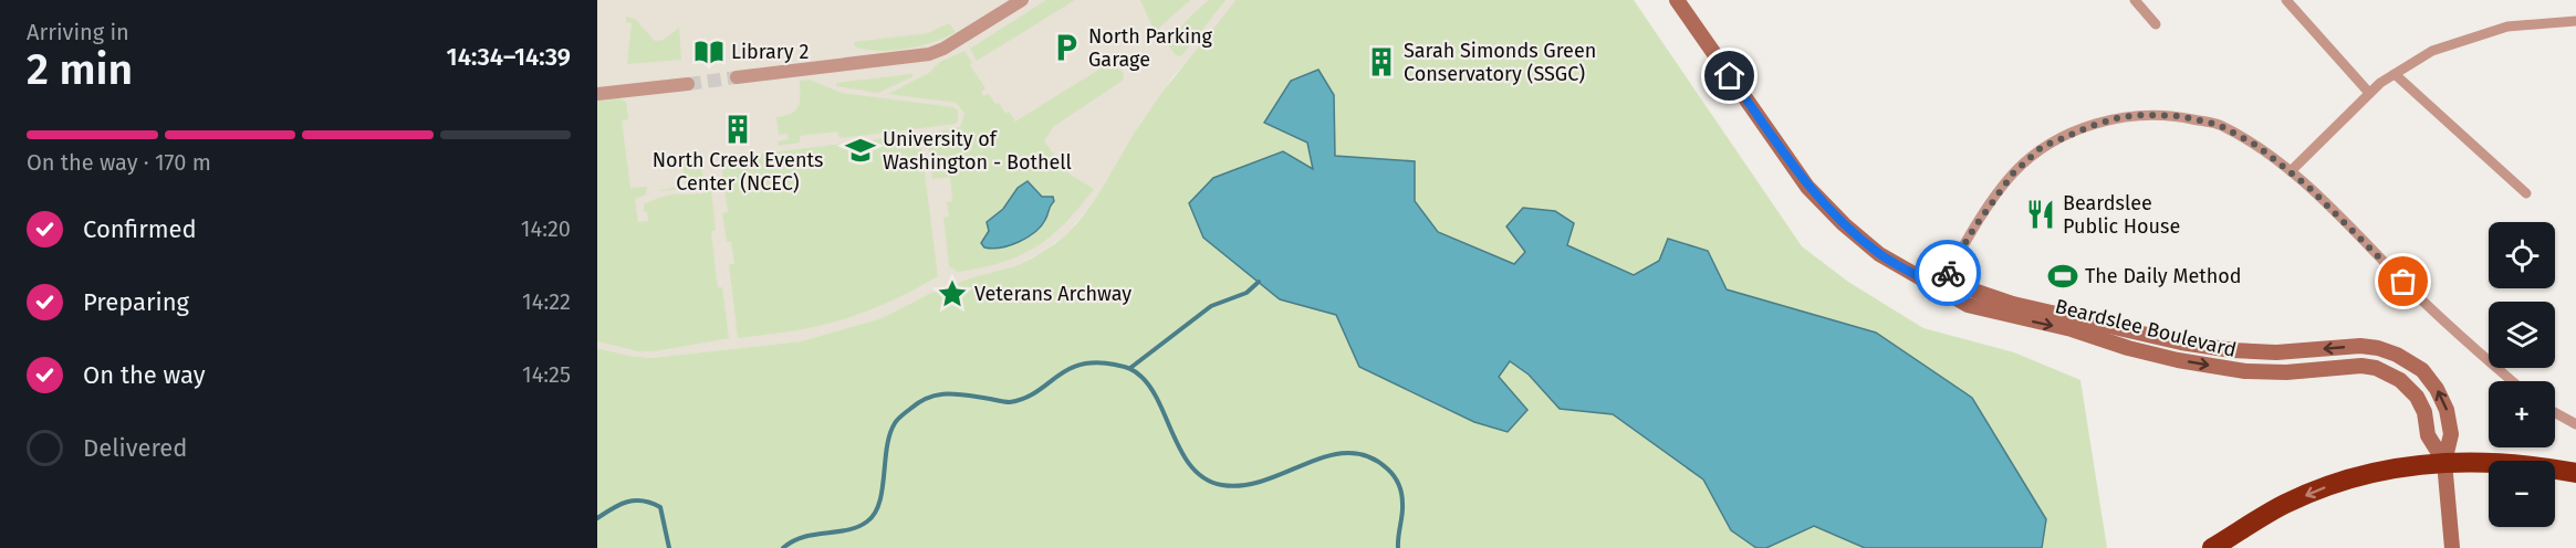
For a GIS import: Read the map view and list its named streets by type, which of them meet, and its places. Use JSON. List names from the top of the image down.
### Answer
{
  "streets": {
    "main road": ["Beardslee Boulevard"]
  },
  "places": {
    "parking": ["North Parking Garage"],
    "library": ["Library 2"],
    "building": ["Sarah Simonds Green Conservatory (SSGC)", "North Creek Events Center (NCEC)"],
    "school or university": ["University of Washington - Bothell"],
    "restaurant": ["Beardslee Public House"],
    "sports": ["The Daily Method"],
    "place": ["Veterans Archway"]
  },
  "page": {
    "heading": ["2 min", "Arriving in", "14:34–14:39"],
    "bar": "On the way · 170 m",
    "list": [
      ["Confirmed", "14:20"],
      ["Preparing", "14:22"],
      ["On the way", "14:25"],
      "Delivered"
    ],
    "map_buttons": ["+", "−"]
  }
}
